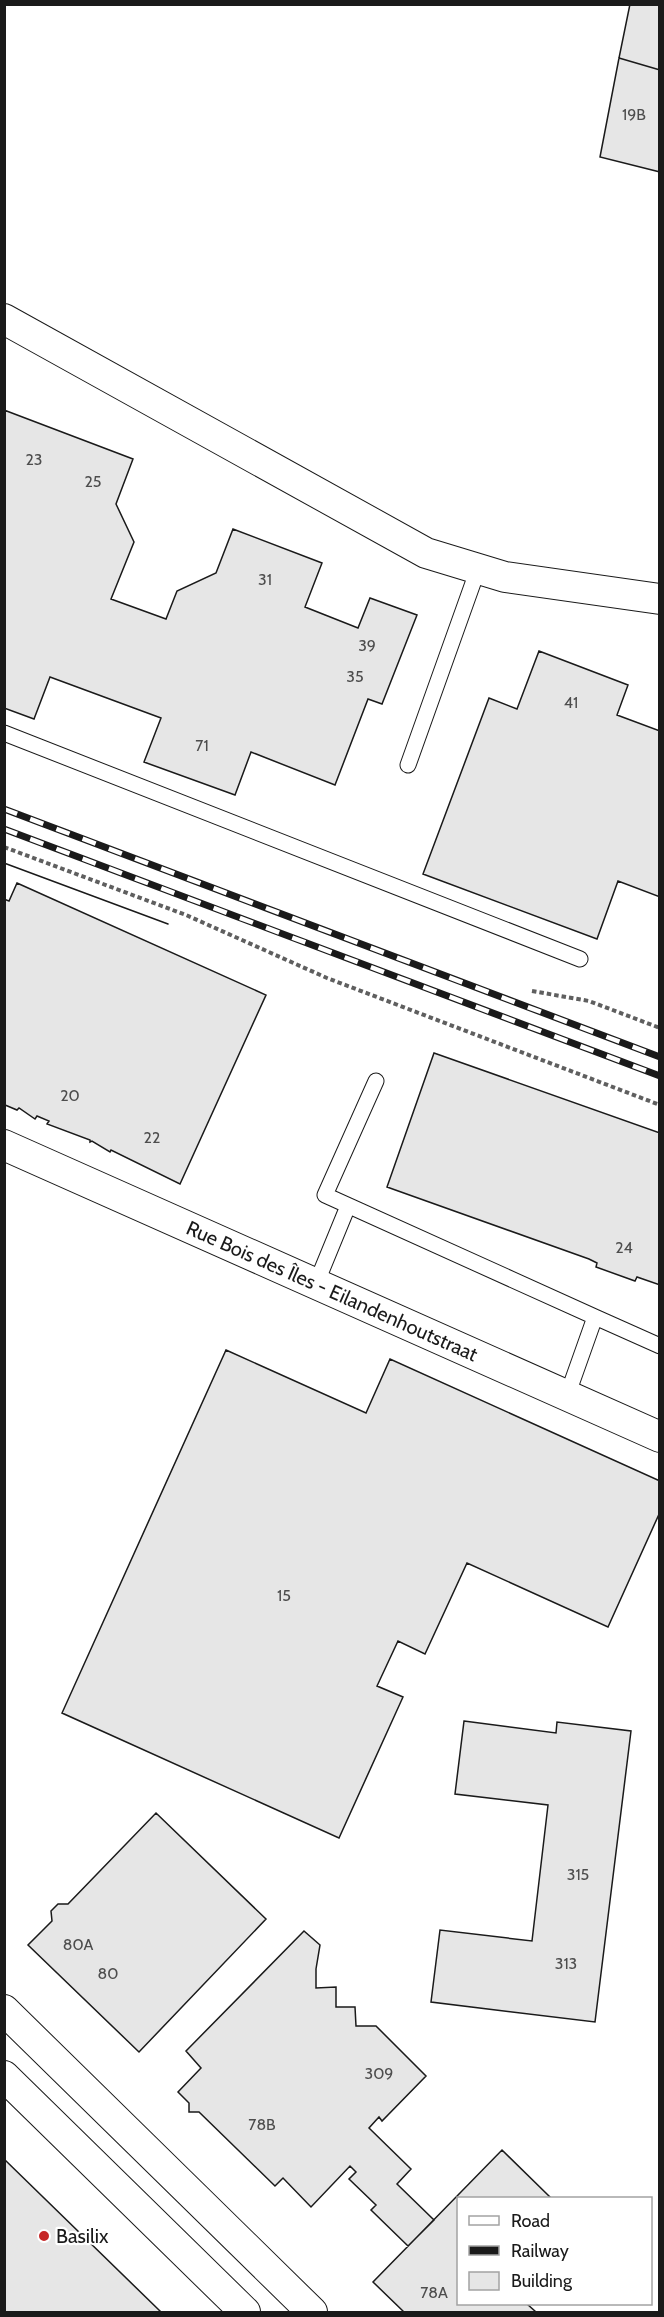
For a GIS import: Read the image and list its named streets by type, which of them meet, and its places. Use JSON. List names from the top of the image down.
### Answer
{
  "streets": {
    "street": ["Rue Bois des Îles - Eilandenhoutstraat"]
  },
  "places": ["Basilix"],
  "house_numbers": [
    "19B",
    "23",
    "25",
    "31",
    "39",
    "35",
    "41",
    "71",
    "20",
    "22",
    "24",
    "15",
    "315",
    "80A",
    "313",
    "80",
    "309",
    "78B",
    "78A"
  ],
  "legend": ["Road", "Railway", "Building"]
}
